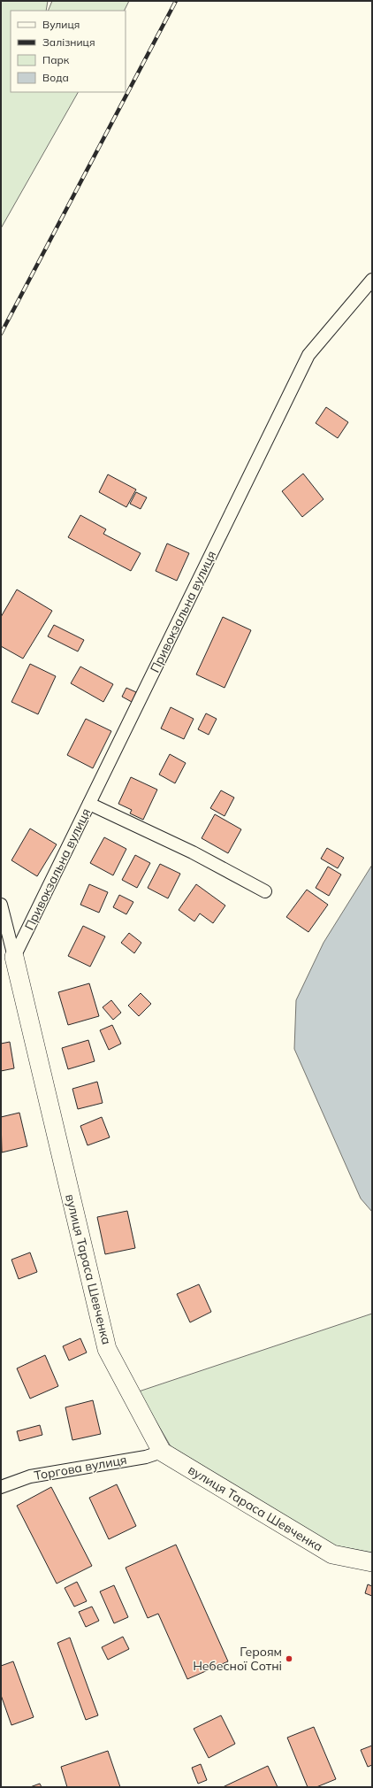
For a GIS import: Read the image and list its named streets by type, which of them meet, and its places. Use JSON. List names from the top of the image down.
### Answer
{
  "streets": {
    "street": ["Привокзальна вулиця", "вулиця Тараса Шевченка", "Торгова вулиця"]
  },
  "crossings": [
    ["Привокзальна вулиця", "вулиця Тараса Шевченка"],
    ["вулиця Тараса Шевченка", "Торгова вулиця"]
  ],
  "places": ["Героям Небесної Сотні"],
  "legend": [
    "Вулиця",
    "Залізниця",
    "Парк",
    "Вода"
  ]
}
